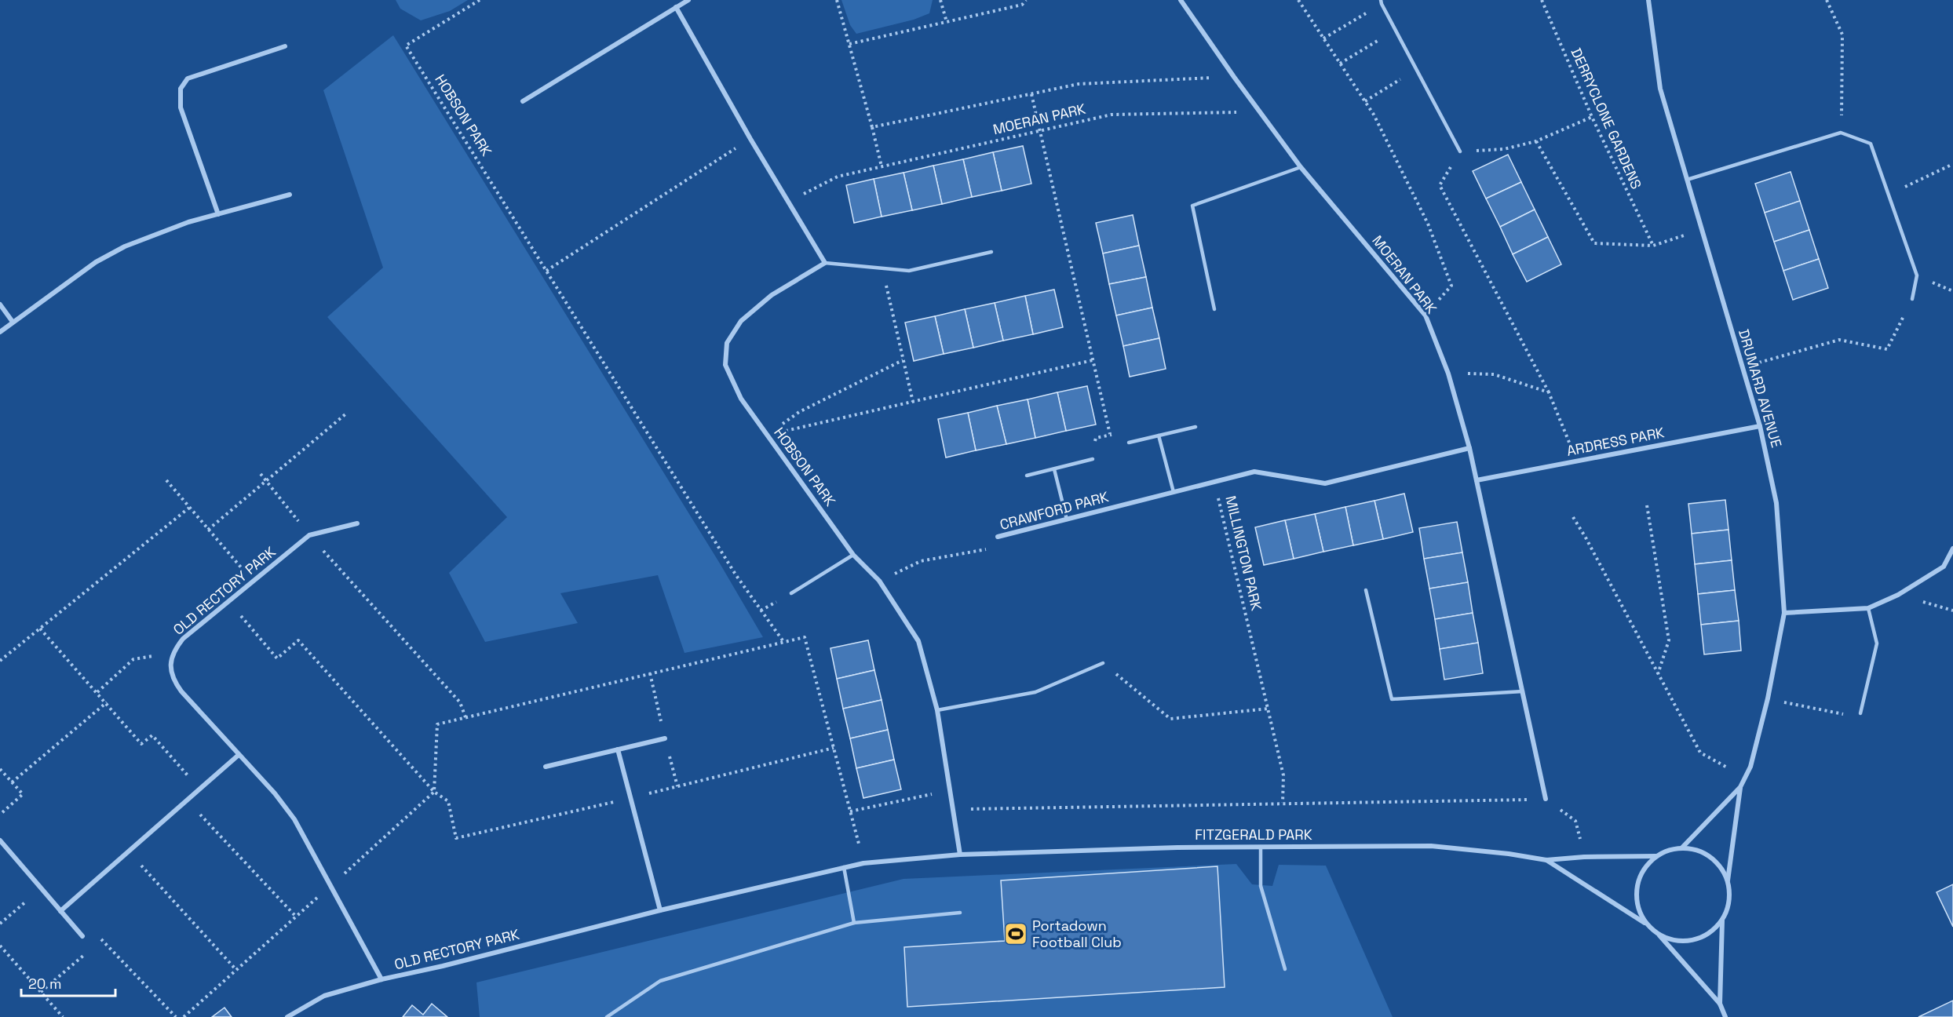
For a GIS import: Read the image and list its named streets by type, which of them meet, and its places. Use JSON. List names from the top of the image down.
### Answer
{
  "streets": {
    "street": [
      "HOBSON PARK",
      "MOERAN PARK",
      "DRUMARD AVENUE",
      "ARDRESS PARK",
      "CRAWFORD PARK",
      "MILLINGTON PARK",
      "OLD RECTORY PARK",
      "FITZGERALD PARK"
    ],
    "path": ["DERRYCLONE GARDENS"]
  },
  "crossings": [
    ["HOBSON PARK", "CRAWFORD PARK"],
    ["HOBSON PARK", "OLD RECTORY PARK"],
    ["HOBSON PARK", "FITZGERALD PARK"],
    ["MOERAN PARK", "ARDRESS PARK"],
    ["MOERAN PARK", "MILLINGTON PARK"],
    ["DRUMARD AVENUE", "ARDRESS PARK"],
    ["DRUMARD AVENUE", "FITZGERALD PARK"],
    ["CRAWFORD PARK", "MILLINGTON PARK"],
    ["OLD RECTORY PARK", "FITZGERALD PARK"]
  ],
  "places": {
    "sports": ["Portadown Football Club"]
  },
  "scale_bar": "20 m"
}
